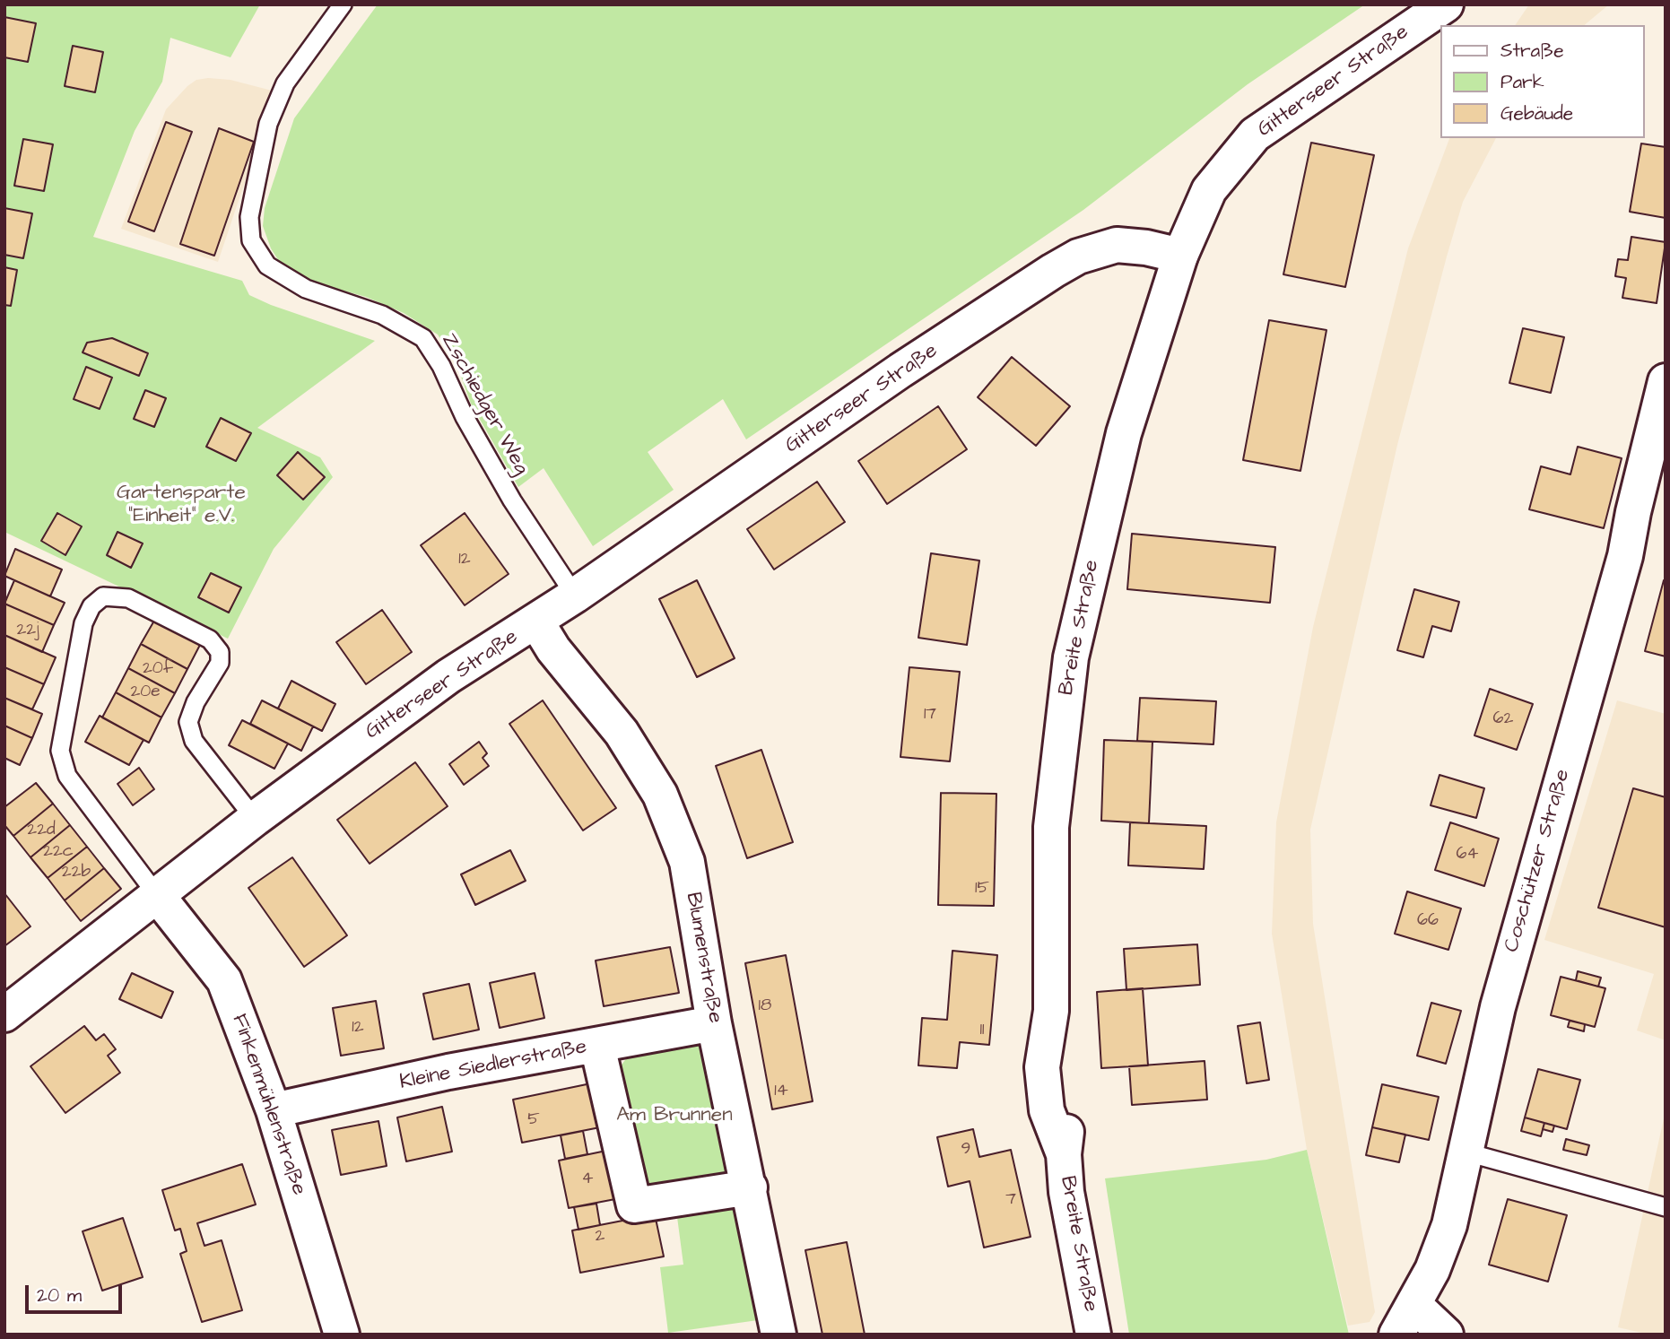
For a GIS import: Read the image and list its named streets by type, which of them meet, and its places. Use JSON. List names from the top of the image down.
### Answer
{
  "streets": {
    "street": [
      "Gitterseer Straße",
      "Breite Straße",
      "Coschützer Straße",
      "Blumenstraße",
      "Kleine Siedlerstraße",
      "Finkenmühlenstraße"
    ],
    "lane": ["Zschiedger Weg"]
  },
  "crossings": [
    ["Gitterseer Straße", "Zschiedger Weg"],
    ["Gitterseer Straße", "Breite Straße"],
    ["Gitterseer Straße", "Blumenstraße"],
    ["Gitterseer Straße", "Finkenmühlenstraße"],
    ["Blumenstraße", "Kleine Siedlerstraße"],
    ["Kleine Siedlerstraße", "Finkenmühlenstraße"]
  ],
  "parks": ["Gartensparte \"Einheit\" e.V.", "Am Brunnen"],
  "house_numbers": [
    "12",
    "22j",
    "20f",
    "20e",
    "17",
    "62",
    "22d",
    "22c",
    "64",
    "22b",
    "15",
    "66",
    "18",
    "12",
    "11",
    "14",
    "5",
    "9",
    "4",
    "7",
    "2"
  ],
  "legend": ["Straße", "Park", "Gebäude"],
  "scale_bar": "20 m"
}
